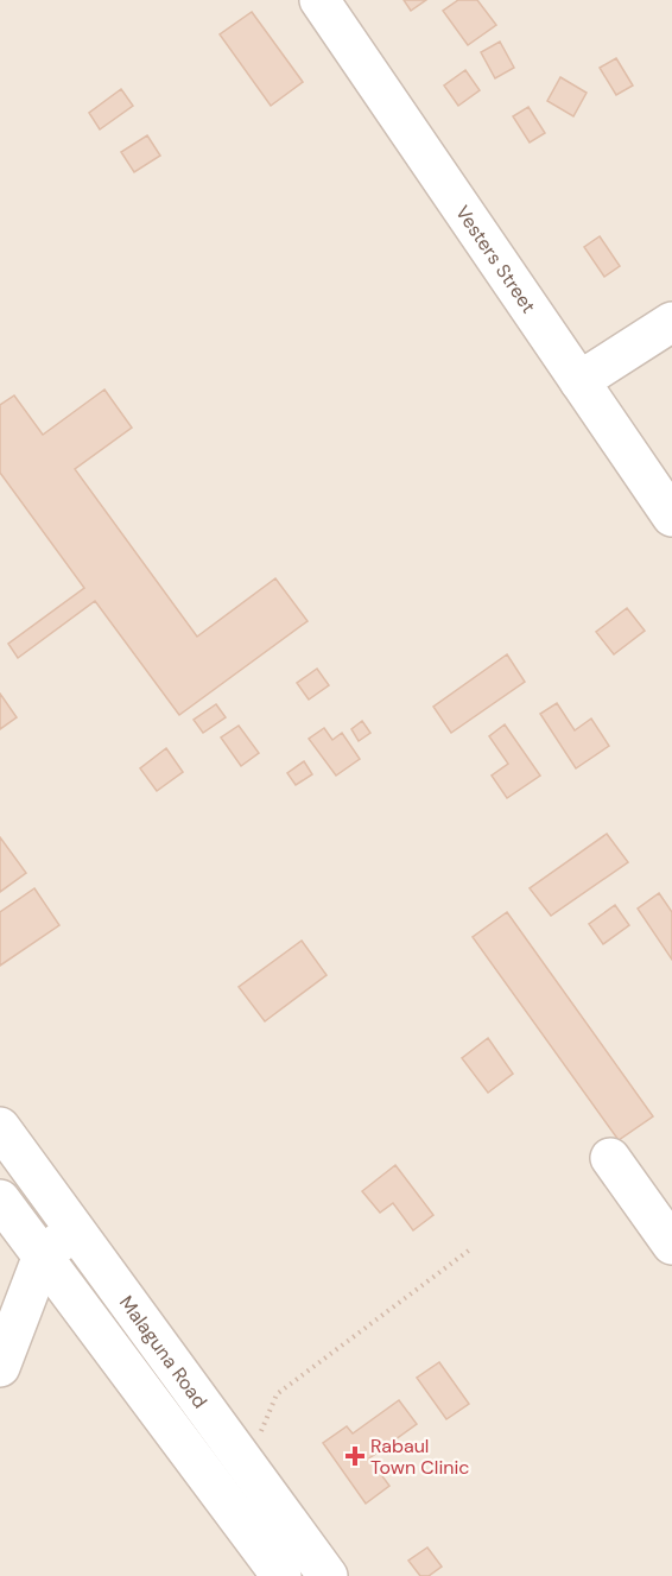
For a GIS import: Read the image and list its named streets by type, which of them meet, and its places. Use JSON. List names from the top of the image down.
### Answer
{
  "streets": {
    "street": ["Vesters Street", "Malaguna Road"]
  },
  "places": {
    "health": ["Rabaul Town Clinic"]
  }
}
